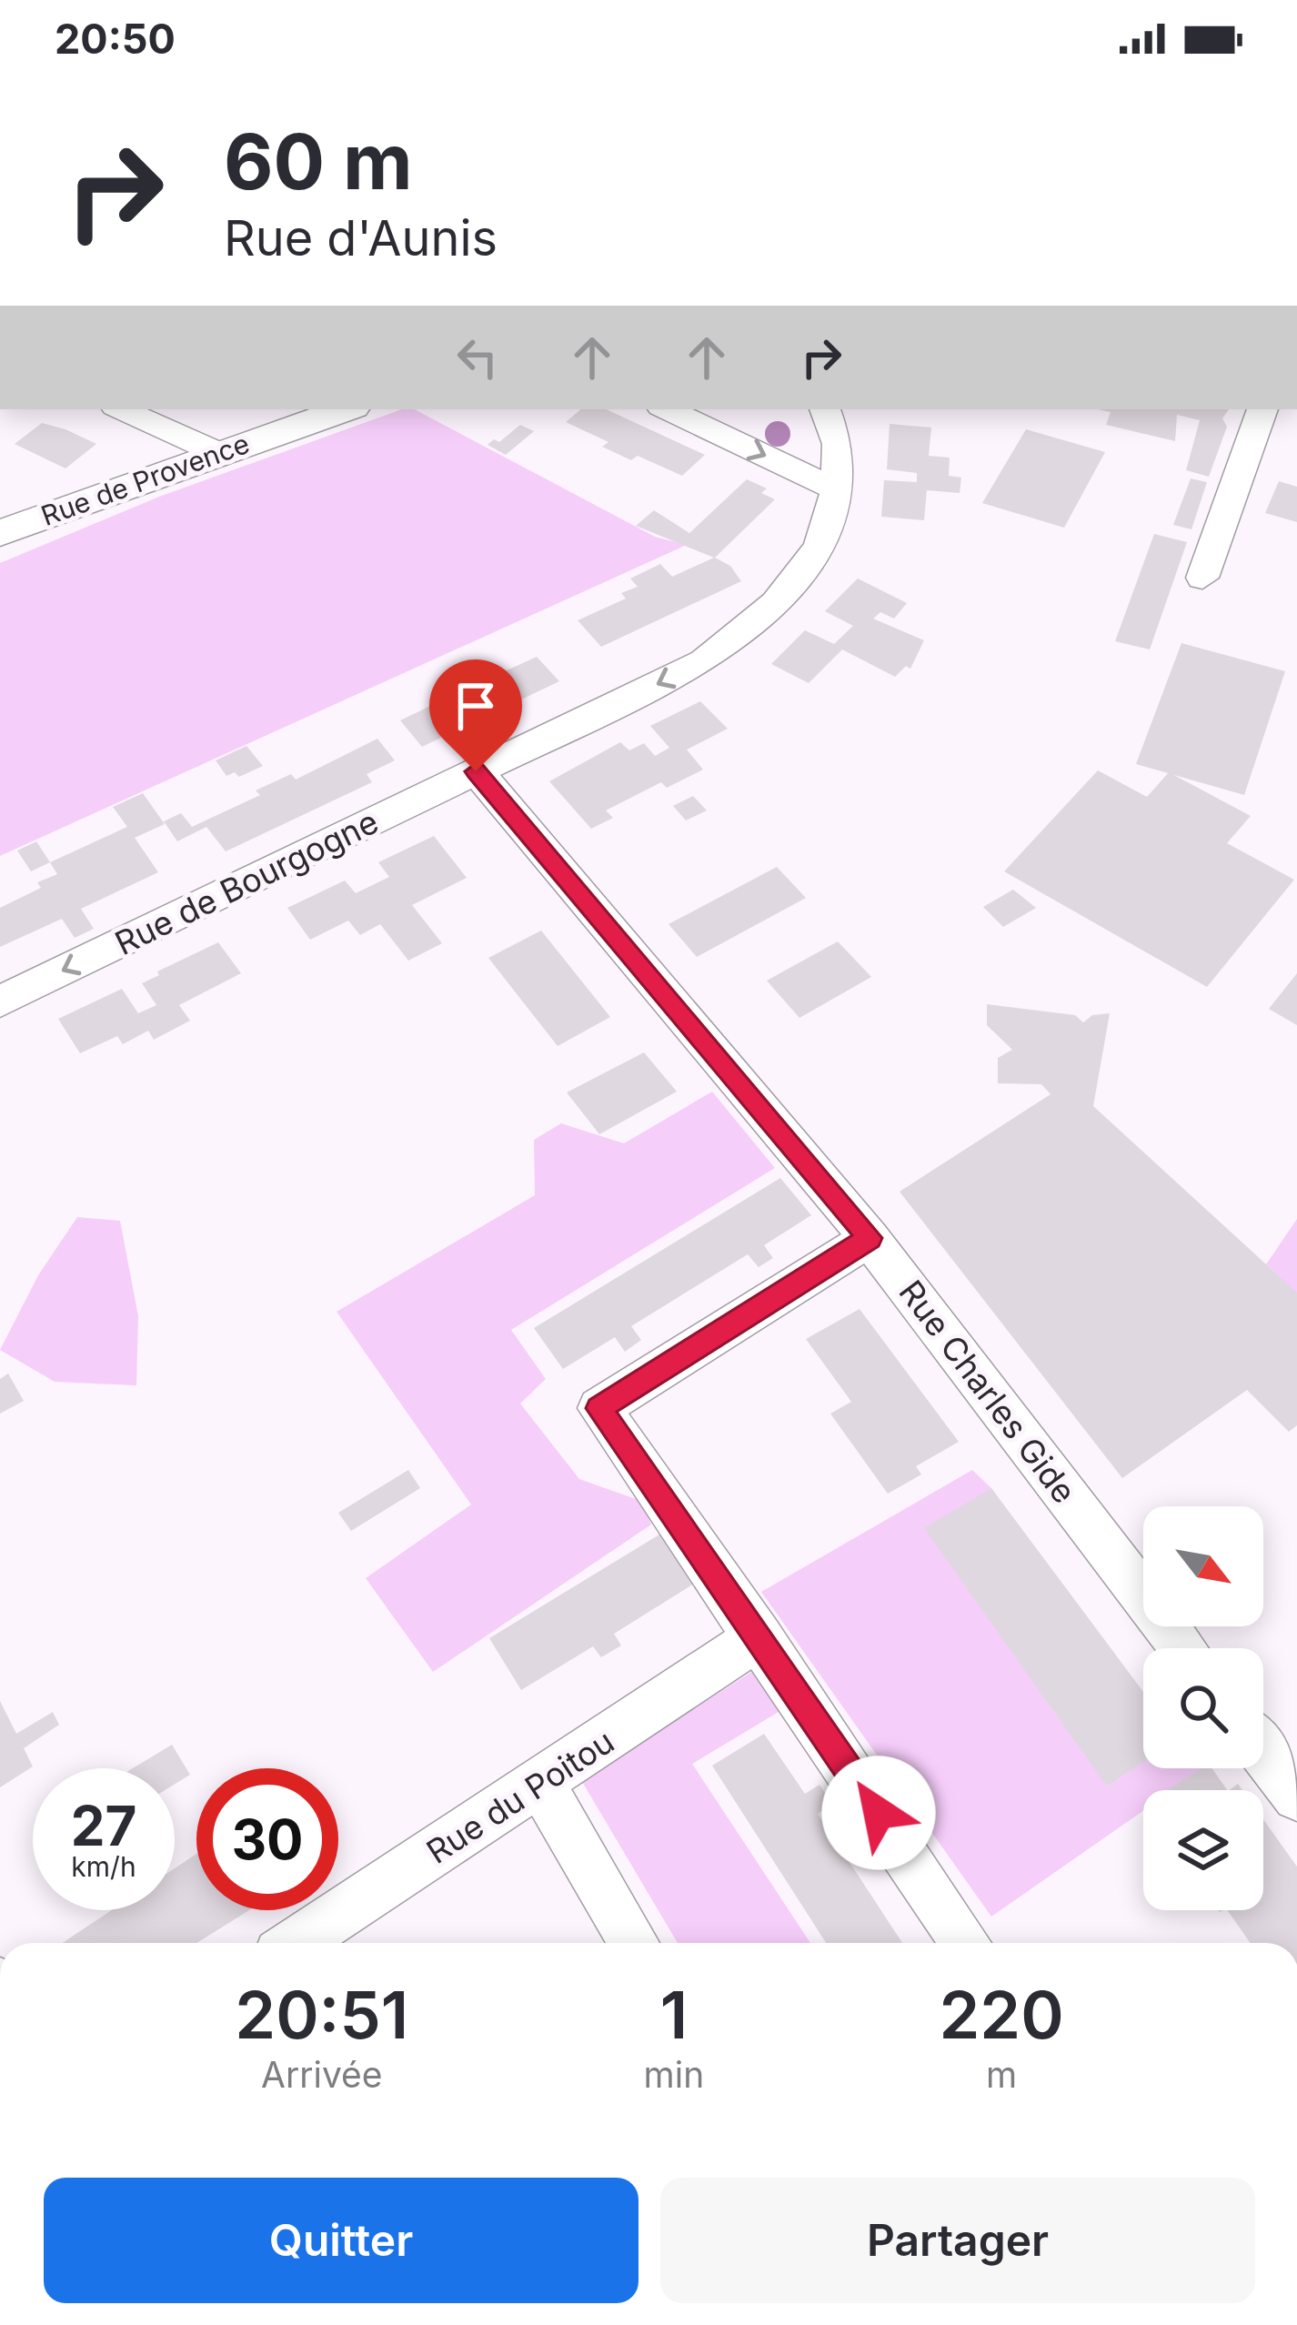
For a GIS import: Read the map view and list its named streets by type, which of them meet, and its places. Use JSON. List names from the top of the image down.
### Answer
{
  "streets": {
    "street": [
      "Rue de Provence",
      "Rue de Bourgogne",
      "Rue Charles Gide",
      "Rue du Poitou"
    ]
  },
  "crossings": [
    ["Rue de Bourgogne", "Rue Charles Gide"]
  ],
  "one_way": ["Rue de Bourgogne"],
  "north": "bottom right",
  "page": {
    "status": "20:50",
    "turn": ["60 m", "Rue d'Aunis"],
    "speed": "27 km/h",
    "limit": "30",
    "eta": [
      "20:51",
      "Arrivée",
      "1",
      "min",
      "220",
      "m"
    ],
    "buttons": ["Quitter", "Partager"]
  }
}
